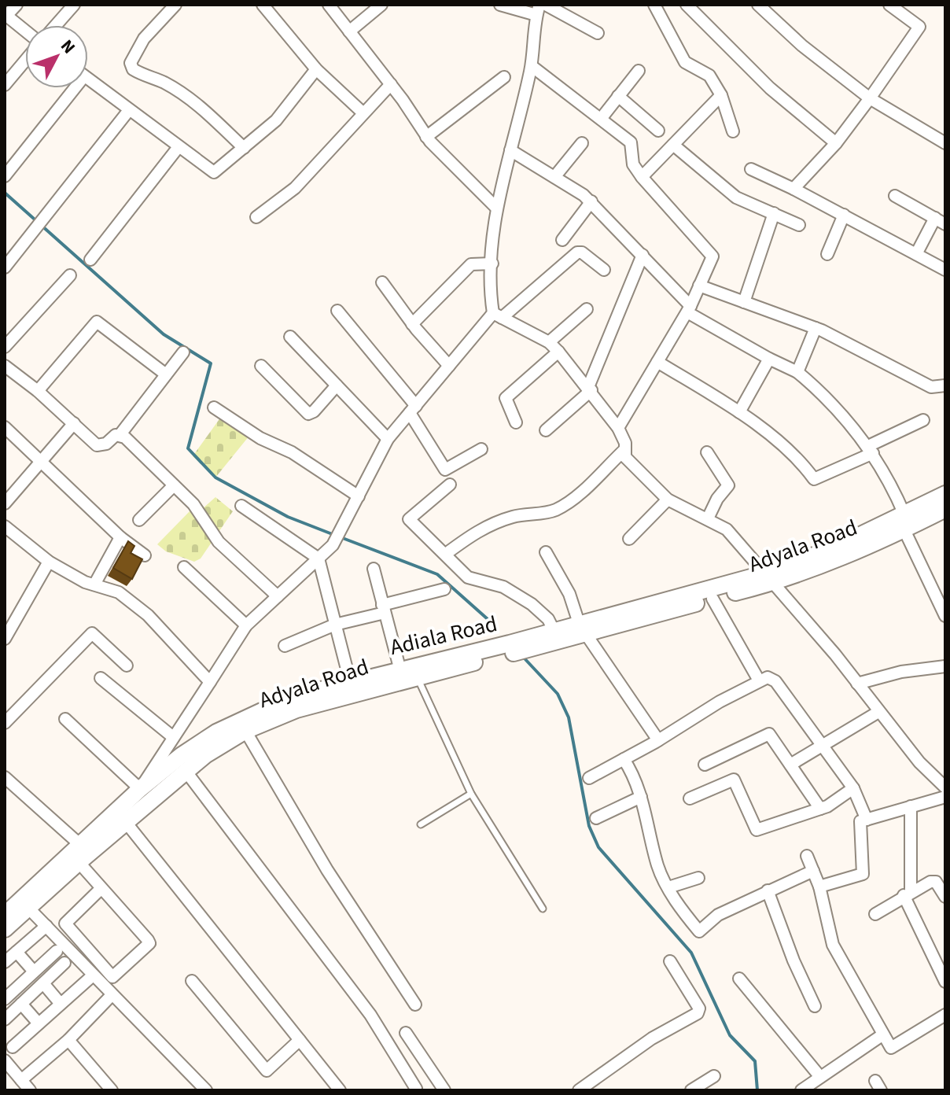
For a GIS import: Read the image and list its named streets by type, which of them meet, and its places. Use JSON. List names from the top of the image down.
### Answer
{
  "streets": {
    "main road": ["Adyala Road", "Adiala Road"]
  },
  "crossings": [
    ["Adyala Road", "Adiala Road"]
  ],
  "north": "top right"
}
